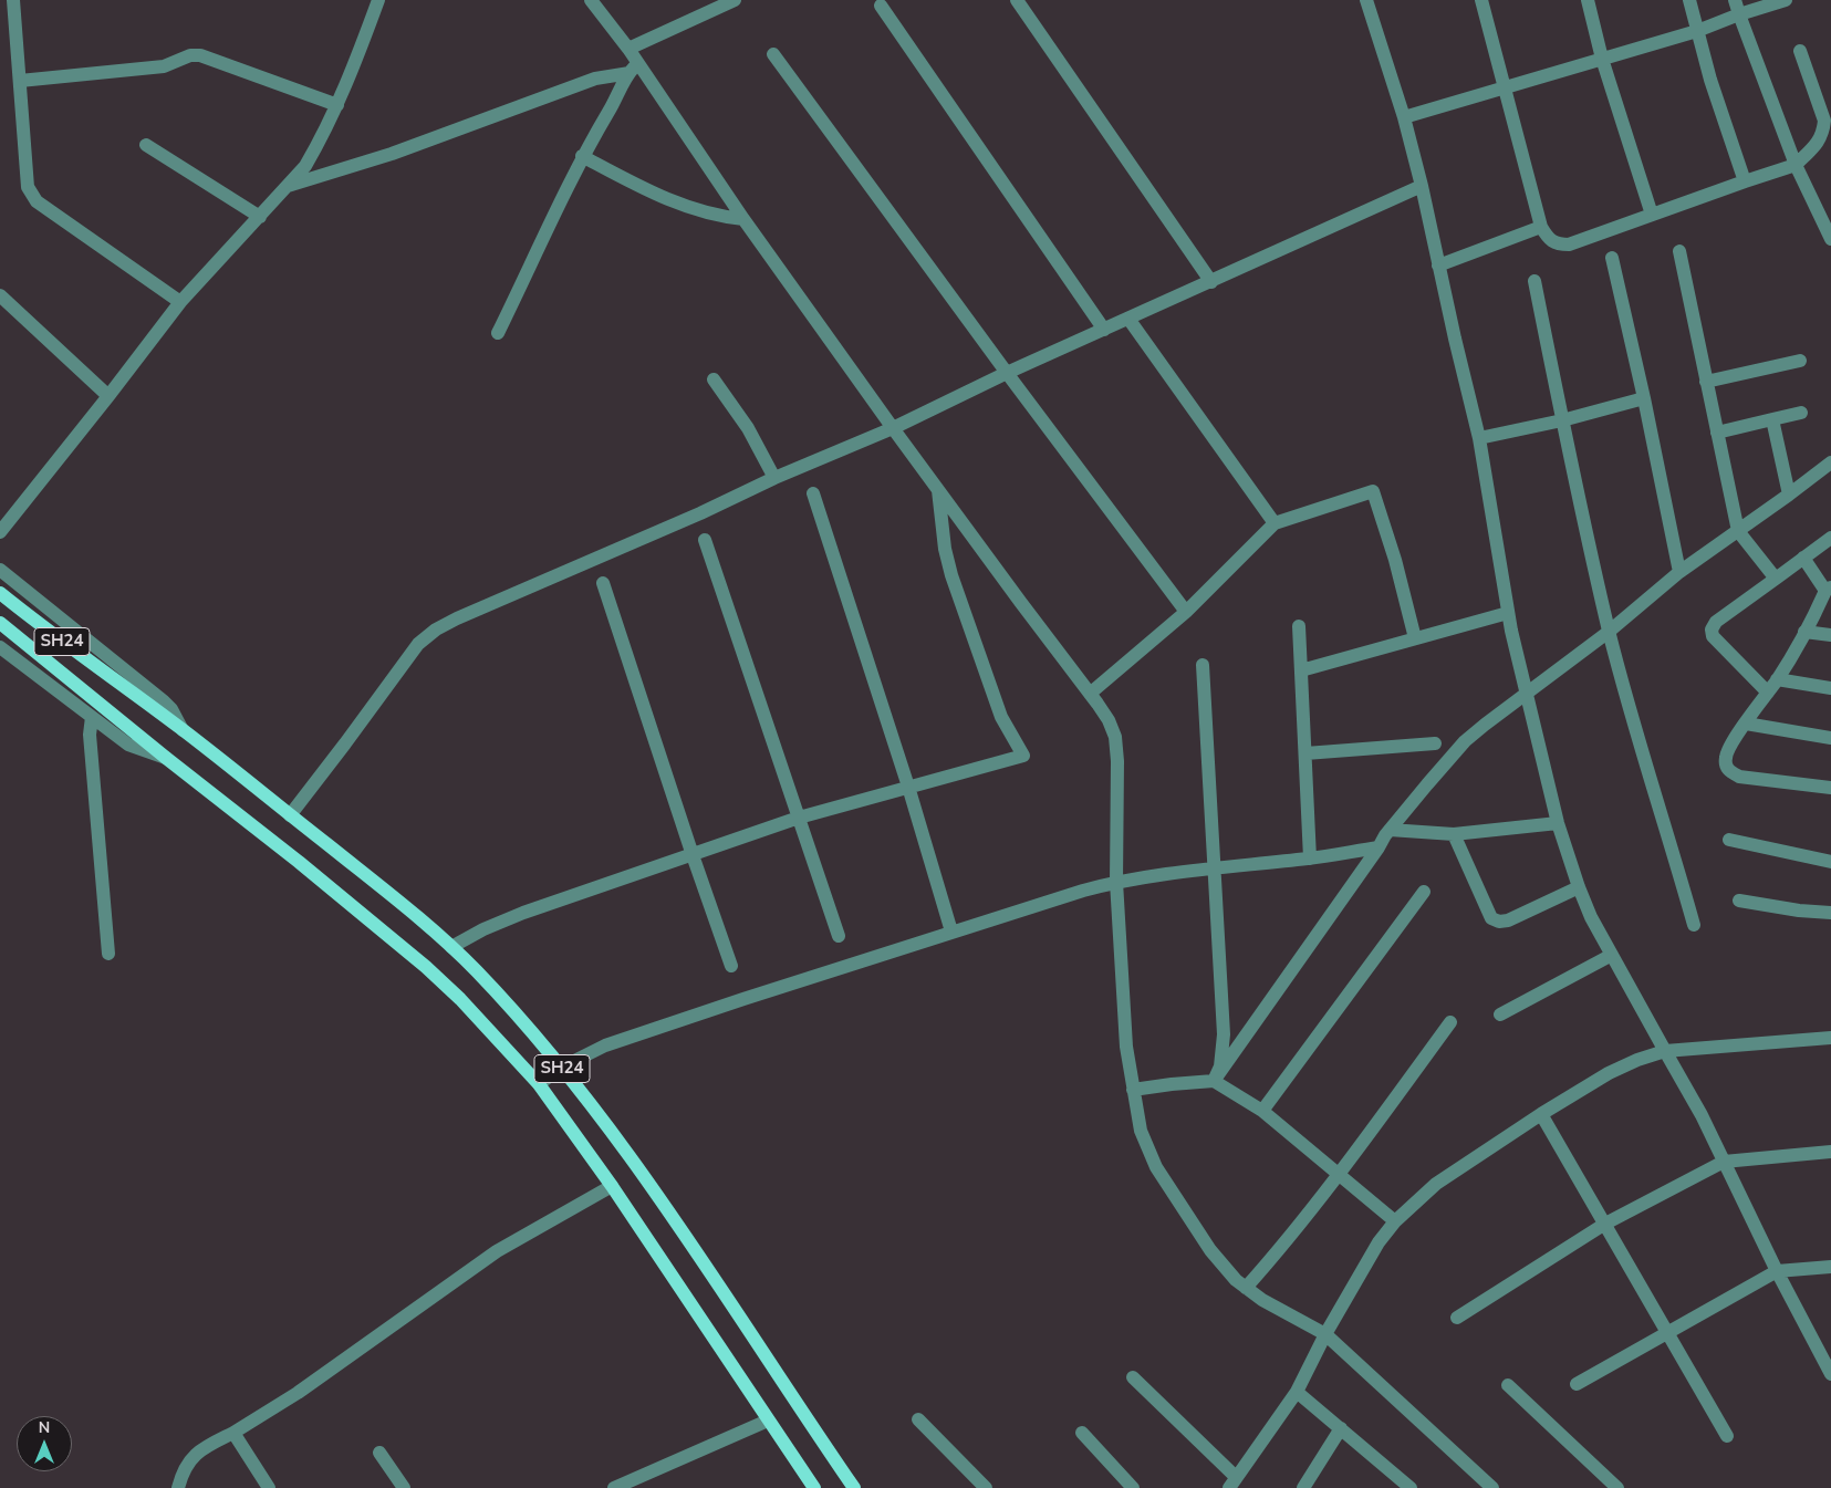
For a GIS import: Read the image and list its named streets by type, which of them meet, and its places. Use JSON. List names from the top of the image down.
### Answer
{
  "streets": {
    "main road": ["SH24"]
  },
  "north": "top"
}
